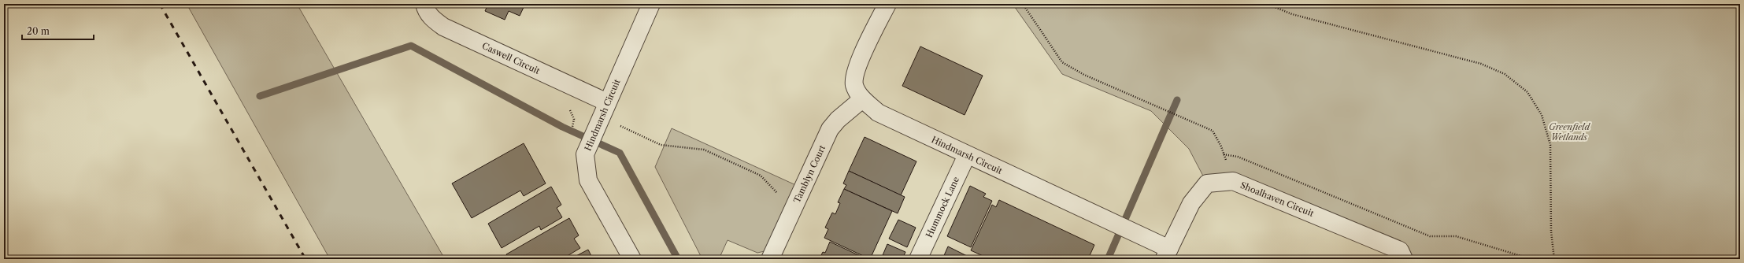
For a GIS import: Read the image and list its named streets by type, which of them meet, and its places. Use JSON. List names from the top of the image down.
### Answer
{
  "streets": {
    "street": [
      "Caswell Circuit",
      "Hindmarsh Circuit",
      "Tamblyn Court",
      "Shoalhaven Circuit",
      "Hummock Lane"
    ]
  },
  "crossings": [
    ["Caswell Circuit", "Hindmarsh Circuit"],
    ["Hindmarsh Circuit", "Tamblyn Court"],
    ["Hindmarsh Circuit", "Shoalhaven Circuit"],
    ["Hindmarsh Circuit", "Hummock Lane"]
  ],
  "parks": ["Greenfield Wetlands"],
  "scale_bar": "20 m"
}
